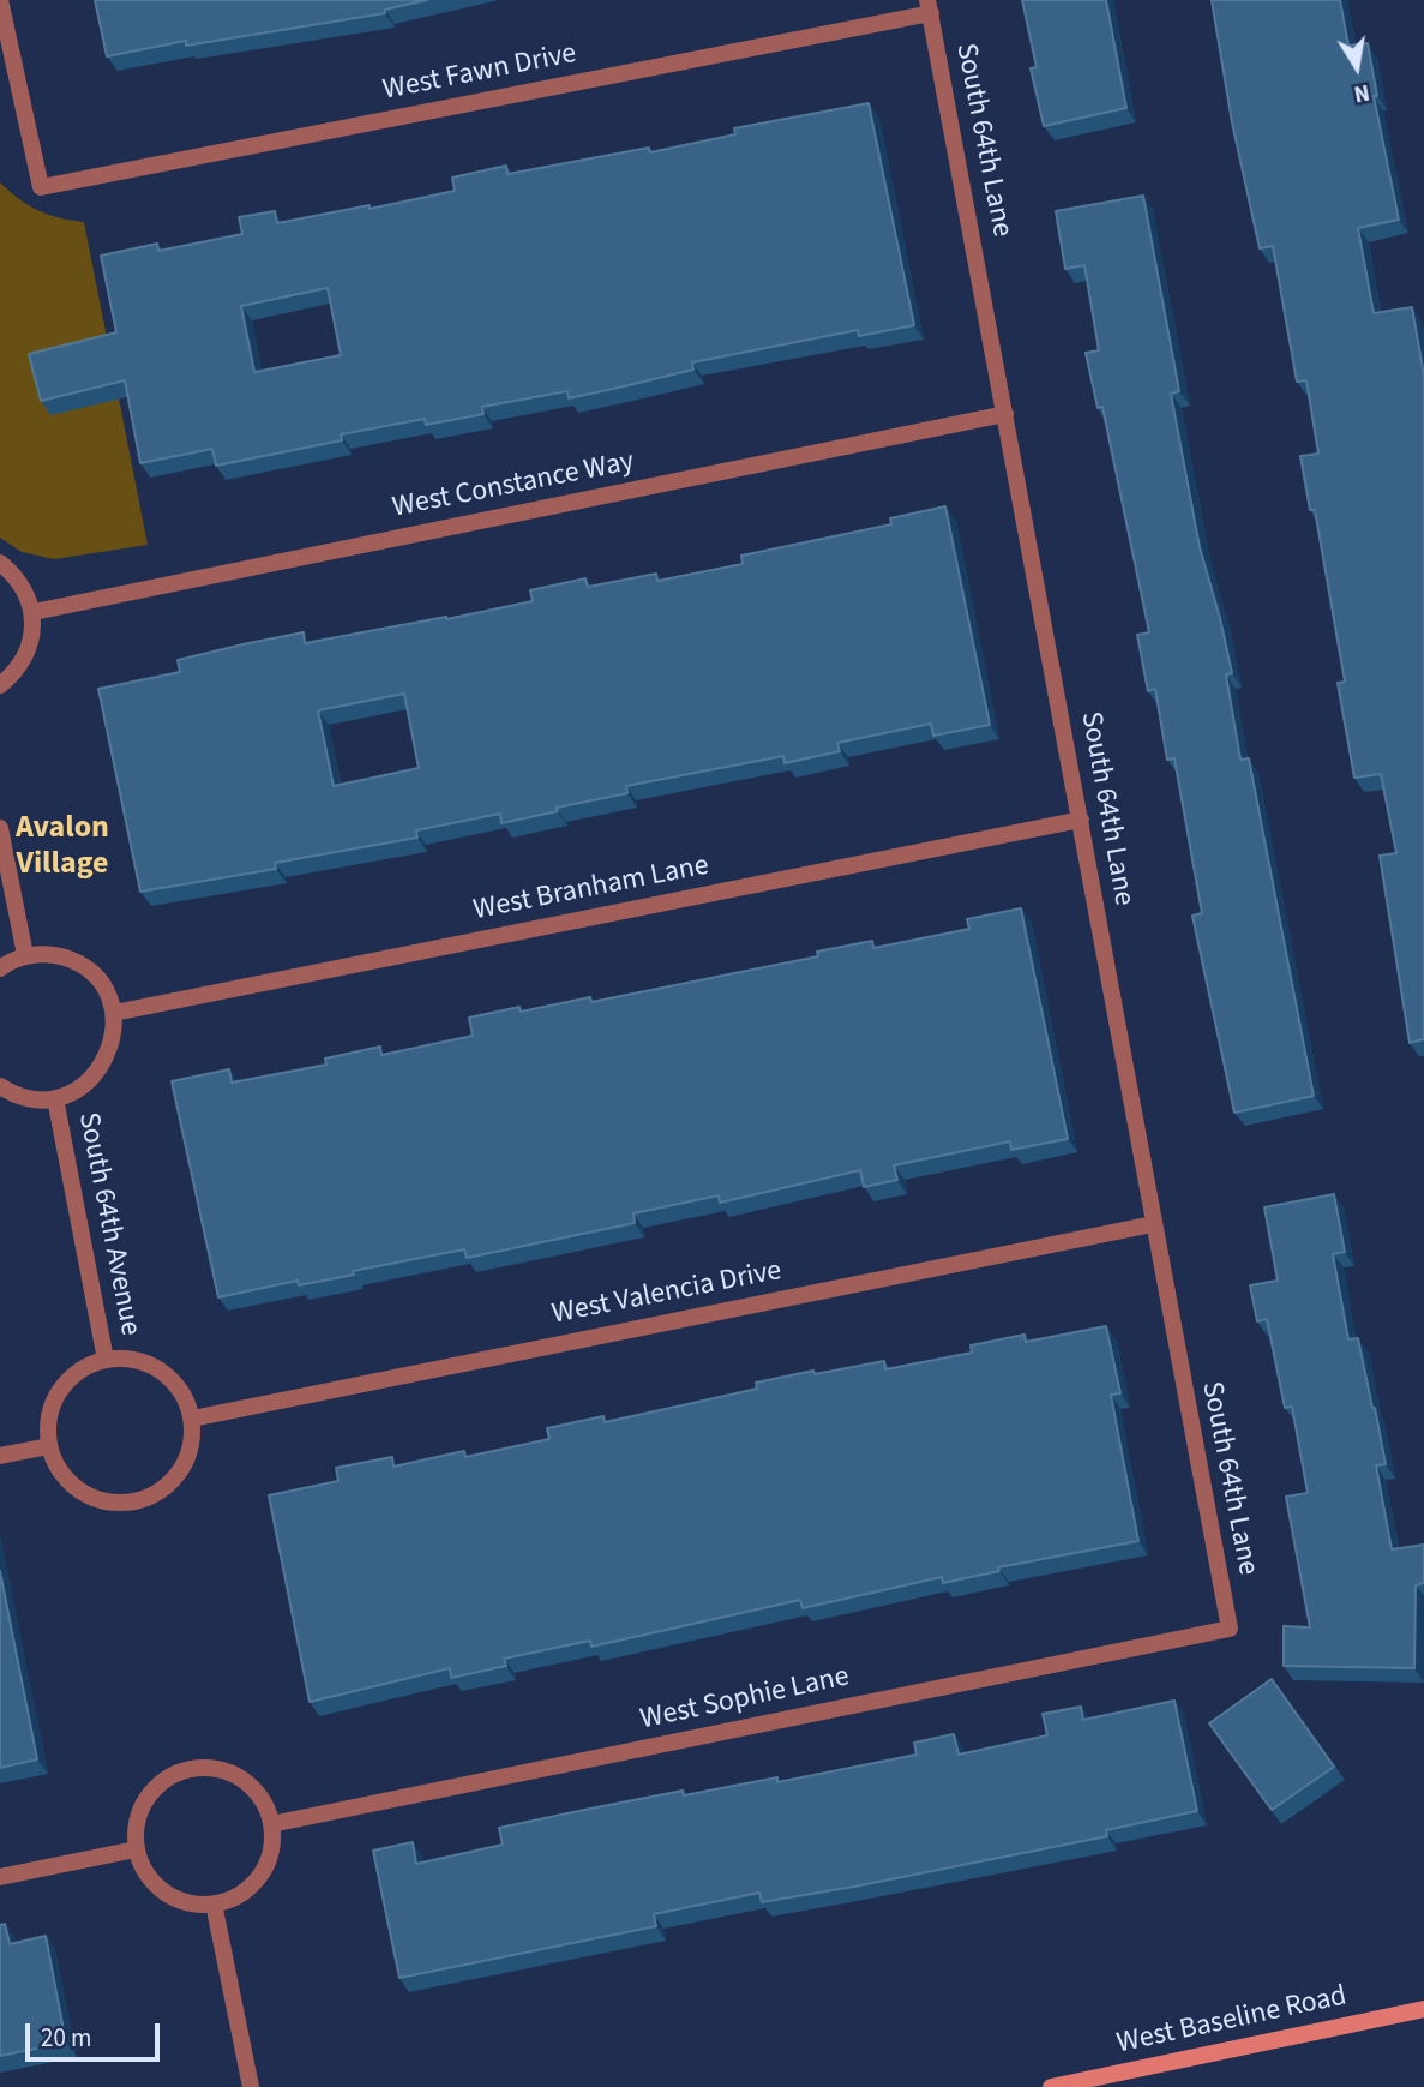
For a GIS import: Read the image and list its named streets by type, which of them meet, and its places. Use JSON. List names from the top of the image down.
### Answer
{
  "streets": {
    "main road": ["West Baseline Road"],
    "street": [
      "West Fawn Drive",
      "South 64th Lane",
      "West Constance Way",
      "West Branham Lane",
      "South 64th Avenue",
      "West Valencia Drive",
      "West Sophie Lane"
    ]
  },
  "crossings": [
    ["West Fawn Drive", "South 64th Lane"],
    ["South 64th Lane", "West Constance Way"],
    ["South 64th Lane", "West Branham Lane"],
    ["South 64th Lane", "West Valencia Drive"],
    ["South 64th Lane", "West Sophie Lane"],
    ["South 64th Avenue", "West Valencia Drive"]
  ],
  "districts": ["Avalon Village"],
  "scale_bar": "20 m",
  "north": "bottom"
}
